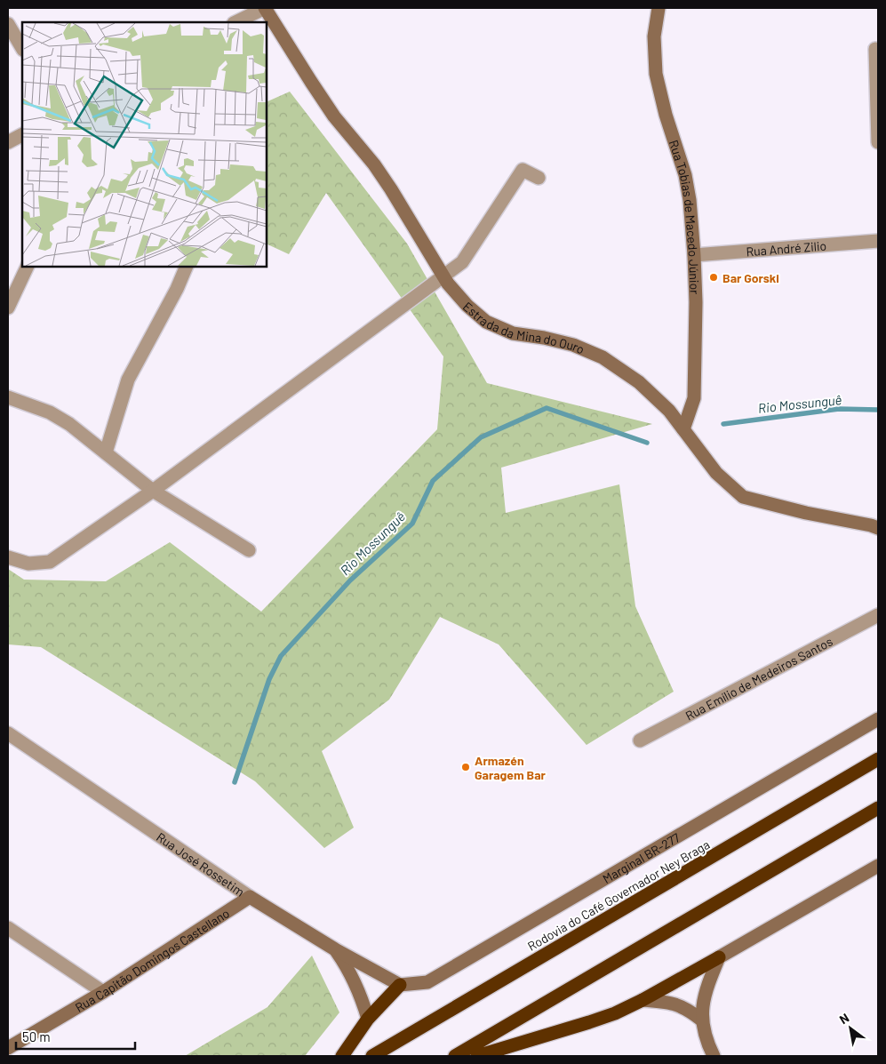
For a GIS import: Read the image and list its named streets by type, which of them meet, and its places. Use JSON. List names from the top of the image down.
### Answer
{
  "streets": {
    "highway": ["Rodovia do Café Governador Ney Braga"],
    "street": [
      "Rua Tobias de Macedo Júnior",
      "Rua André Zilio",
      "Estrada da Mina do Ouro",
      "Rua Emílio de Medeiros Santos",
      "Marginal BR-277",
      "Rua José Rossetim",
      "Rua Capitão Domingos Castellano"
    ]
  },
  "crossings": [
    ["Rua Tobias de Macedo Júnior", "Rua André Zilio"],
    ["Rua Tobias de Macedo Júnior", "Estrada da Mina do Ouro"],
    ["Marginal BR-277", "Rua José Rossetim"],
    ["Rua José Rossetim", "Rua Capitão Domingos Castellano"]
  ],
  "water": ["Rio Mossunguê"],
  "places": ["Bar Gorski", "Armazén Garagem Bar"],
  "scale_bar": "50 m",
  "north": "top left"
}
